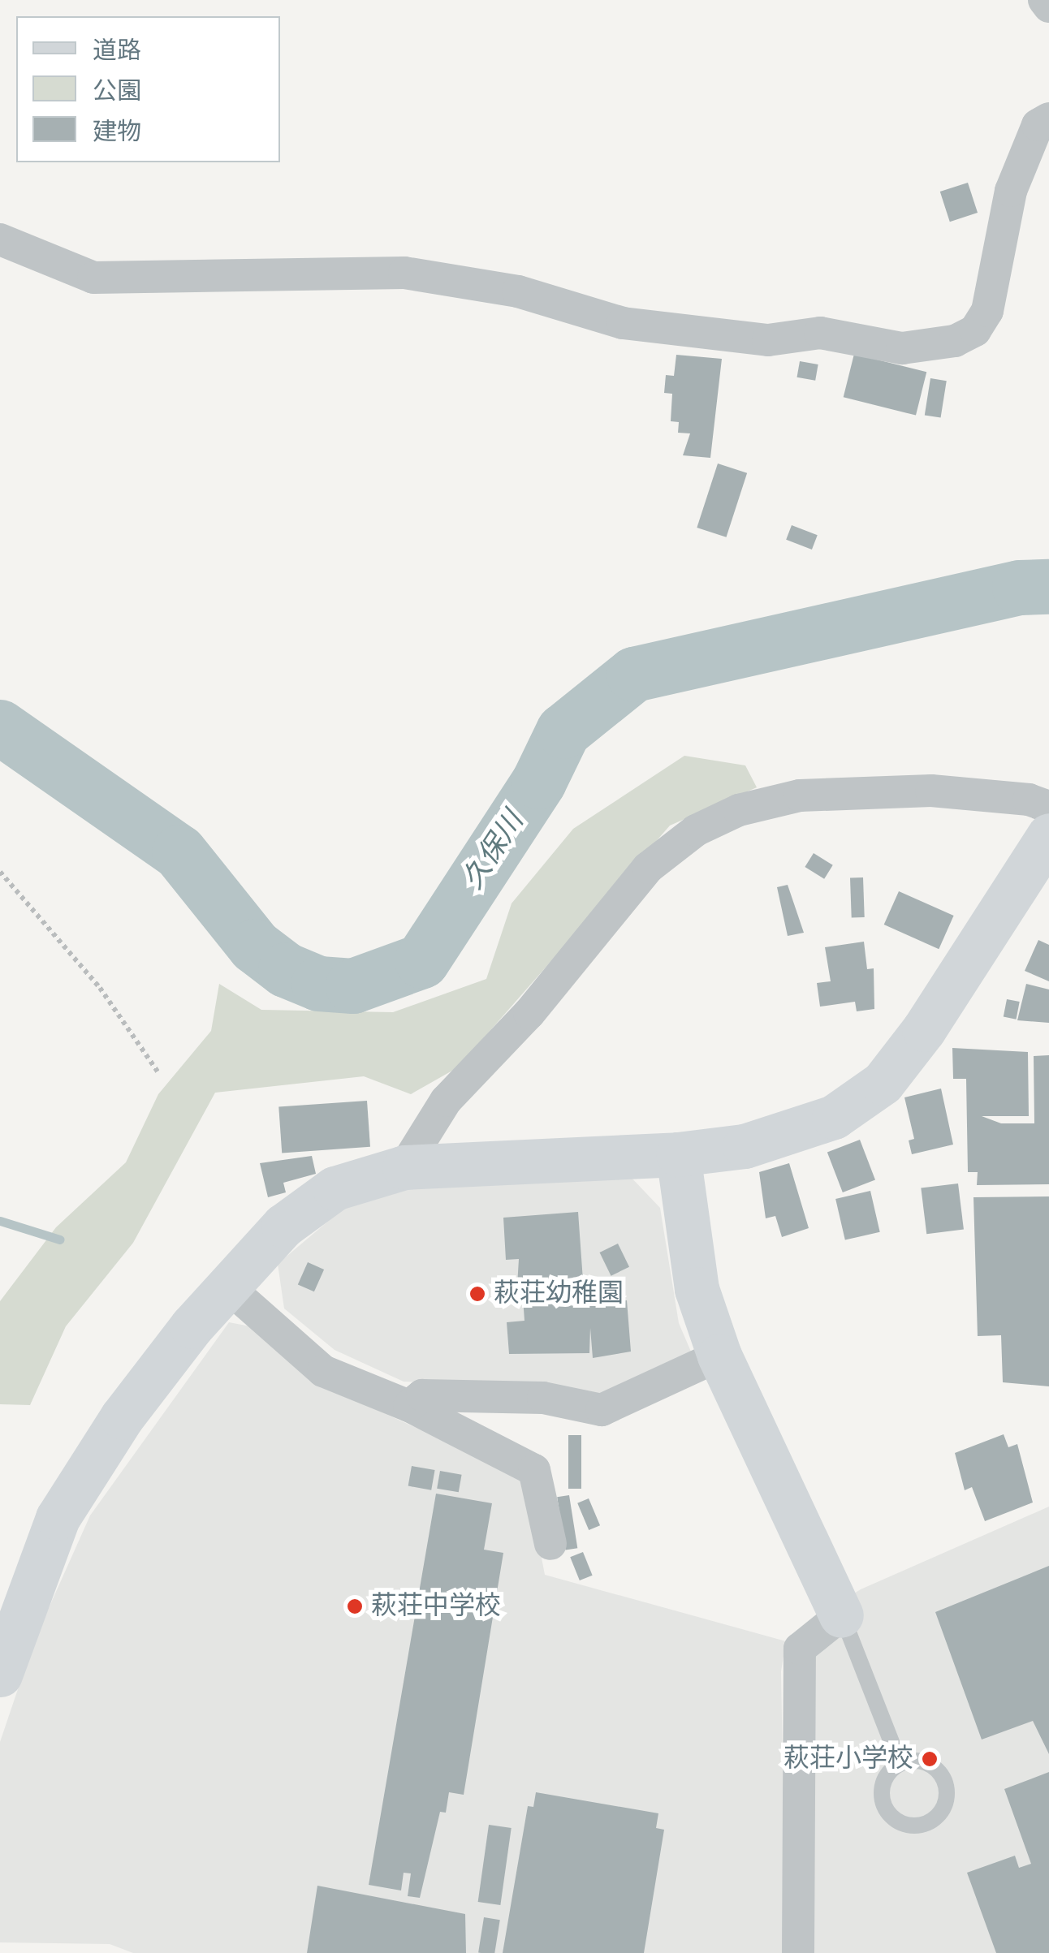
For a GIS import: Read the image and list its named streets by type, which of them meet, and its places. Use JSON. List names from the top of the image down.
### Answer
{
  "water": ["久保川"],
  "places": ["萩荘幼稚園", "萩荘中学校", "萩荘小学校"],
  "legend": ["道路", "公園", "建物"]
}
